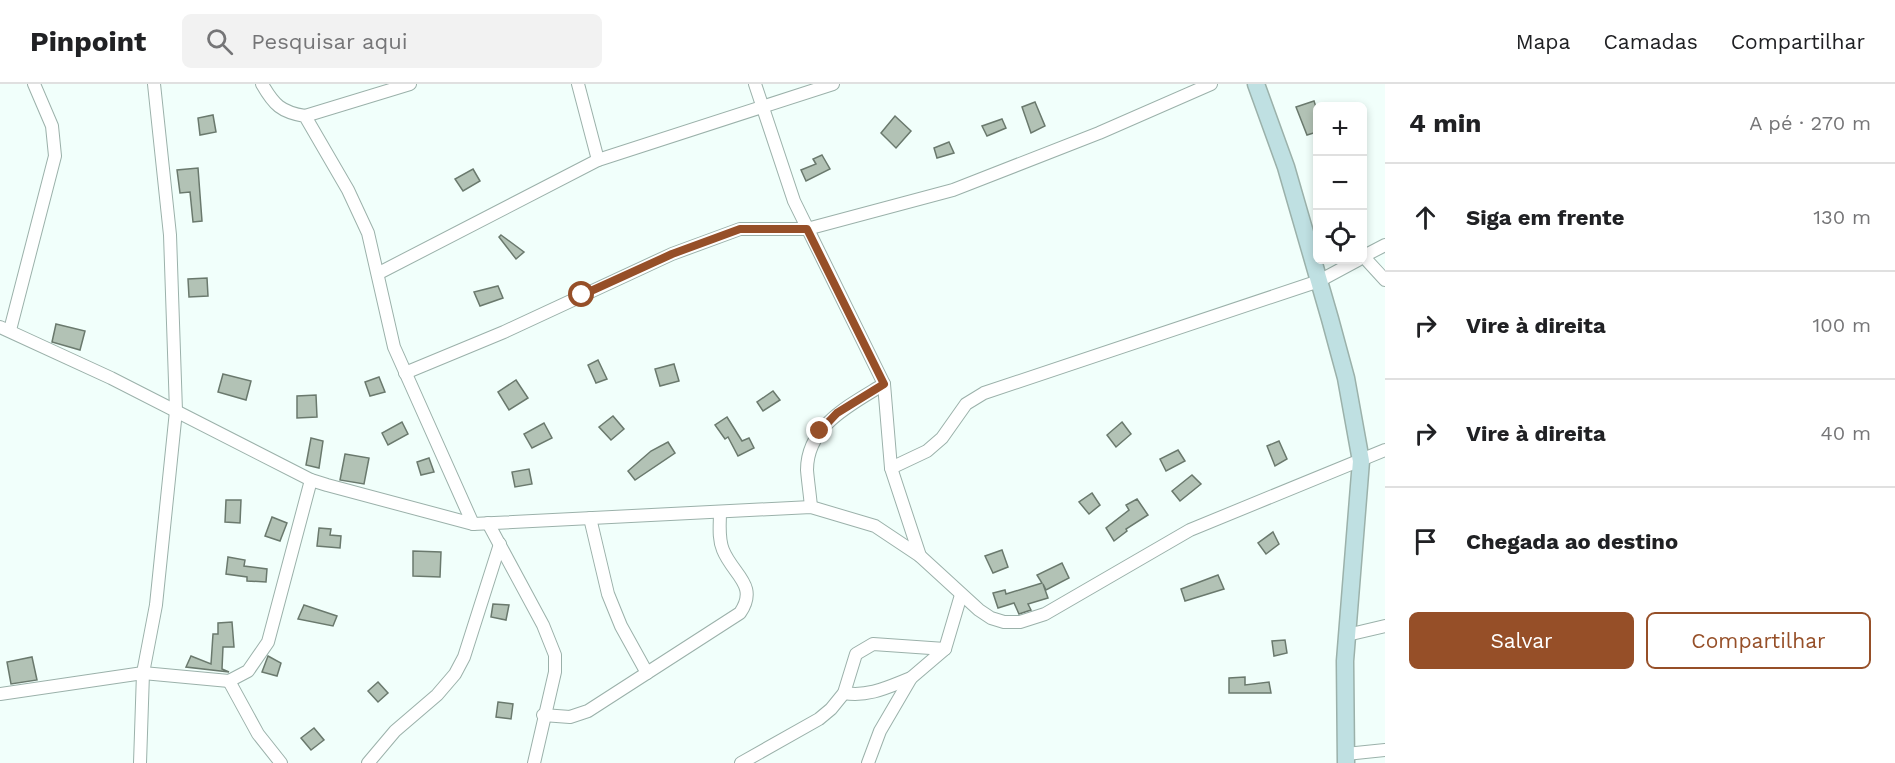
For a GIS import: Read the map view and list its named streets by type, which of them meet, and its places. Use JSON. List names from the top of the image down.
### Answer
{
  "page": {
    "header": "Pinpoint",
    "search": "Pesquisar aqui",
    "nav": ["Mapa", "Camadas", "Compartilhar"],
    "heading": ["4 min", "A pé · 270 m"],
    "map_buttons": ["+", "−"],
    "list": [
      ["Siga em frente", "130 m"],
      ["Vire à direita", "100 m"],
      ["Vire à direita", "40 m"],
      "Chegada ao destino"
    ],
    "buttons": ["Salvar", "Compartilhar"]
  }
}
